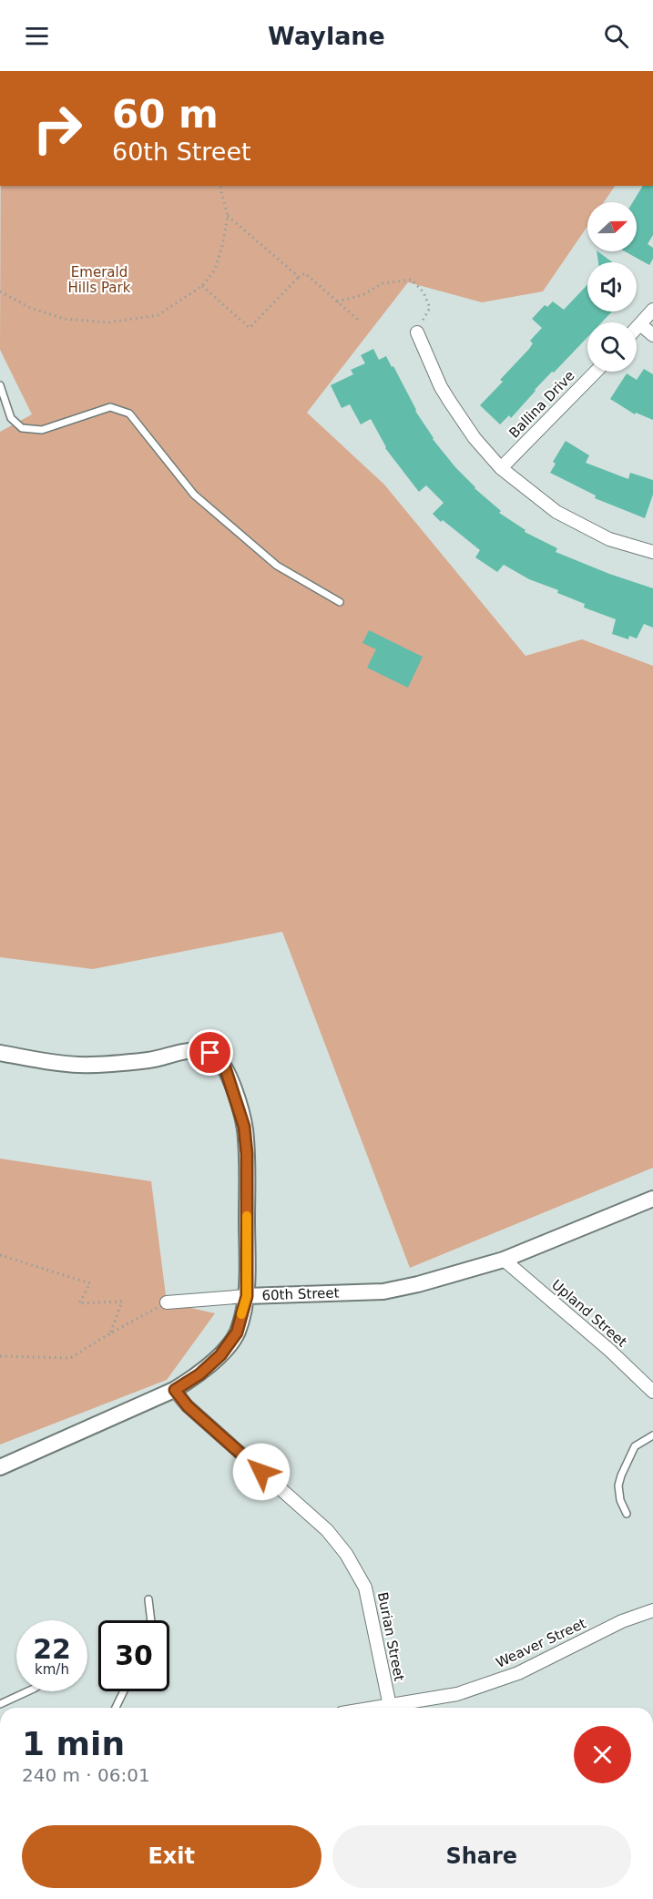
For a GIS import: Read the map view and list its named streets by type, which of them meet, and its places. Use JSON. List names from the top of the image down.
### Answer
{
  "streets": {
    "street": [
      "Ballina Drive",
      "60th Street",
      "Upland Street",
      "Burian Street",
      "Weaver Street"
    ]
  },
  "crossings": [
    ["60th Street", "Upland Street"],
    ["60th Street", "Burian Street"],
    ["Burian Street", "Weaver Street"]
  ],
  "parks": ["Emerald Hills Park"],
  "north": "right",
  "page": {
    "header": "Waylane",
    "turn": ["60 m", "60th Street"],
    "speed": "22 km/h",
    "limit": "30",
    "heading": ["1 min", "240 m · 06:01"],
    "buttons": ["Exit", "Share"]
  }
}
